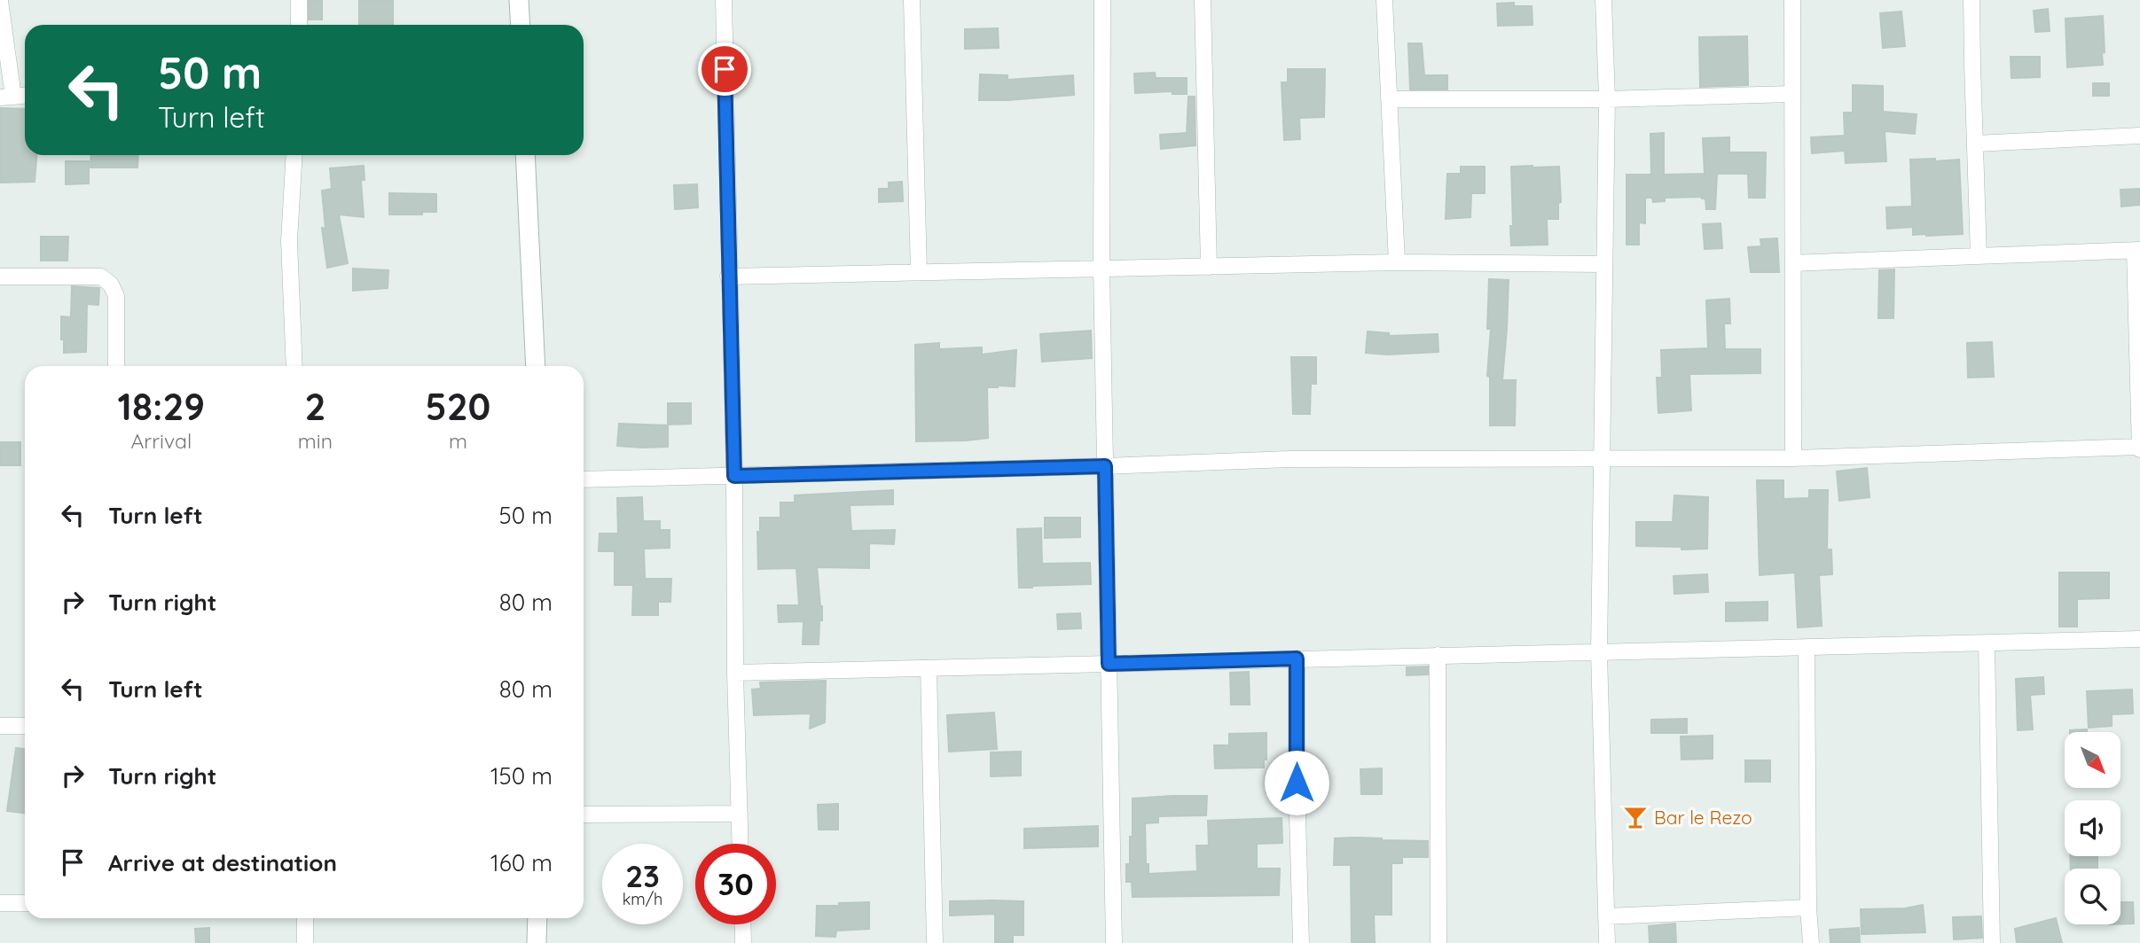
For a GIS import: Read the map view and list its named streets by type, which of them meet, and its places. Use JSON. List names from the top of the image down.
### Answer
{
  "places": {
    "bar": ["Bar le Rezo"]
  },
  "north": "bottom right",
  "page": {
    "turn": ["50 m", "Turn left"],
    "eta": [
      "18:29",
      "Arrival",
      "2",
      "min",
      "520",
      "m"
    ],
    "list": [
      {
        "name": "Turn left",
        "value": "50 m"
      },
      {
        "name": "Turn right",
        "value": "80 m"
      },
      {
        "name": "Turn left",
        "value": "80 m"
      },
      {
        "name": "Turn right",
        "value": "150 m"
      },
      {
        "name": "Arrive at destination",
        "value": "160 m"
      }
    ],
    "speed": "23 km/h",
    "limit": "30"
  }
}
